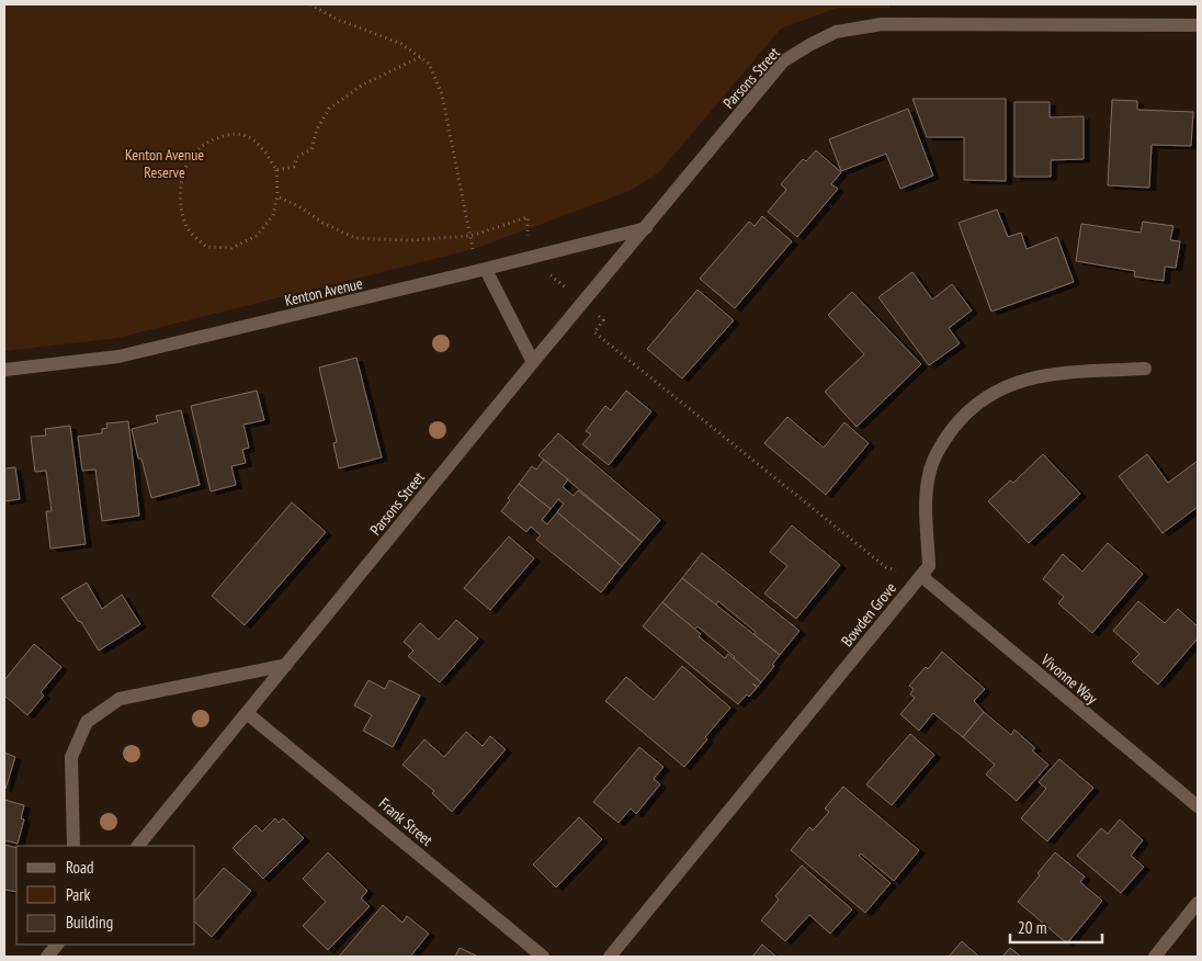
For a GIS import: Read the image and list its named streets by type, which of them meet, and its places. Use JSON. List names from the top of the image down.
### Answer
{
  "streets": {
    "street": [
      "Parsons Street",
      "Kenton Avenue",
      "Bowden Grove",
      "Vivonne Way",
      "Frank Street"
    ]
  },
  "crossings": [
    ["Parsons Street", "Kenton Avenue"],
    ["Parsons Street", "Frank Street"],
    ["Bowden Grove", "Vivonne Way"]
  ],
  "parks": ["Kenton Avenue Reserve"],
  "legend": ["Road", "Park", "Building"],
  "scale_bar": "20 m"
}
